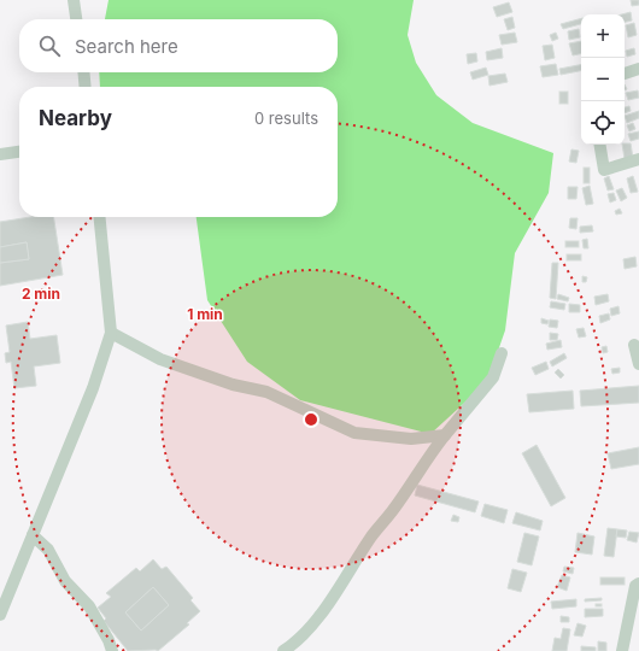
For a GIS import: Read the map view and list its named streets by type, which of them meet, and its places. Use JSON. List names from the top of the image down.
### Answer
{
  "page": {
    "map_buttons": ["+", "−"],
    "search": "Search here",
    "heading": ["Nearby", "0 results"]
  },
  "rings": ["2 min", "1 min"]
}
